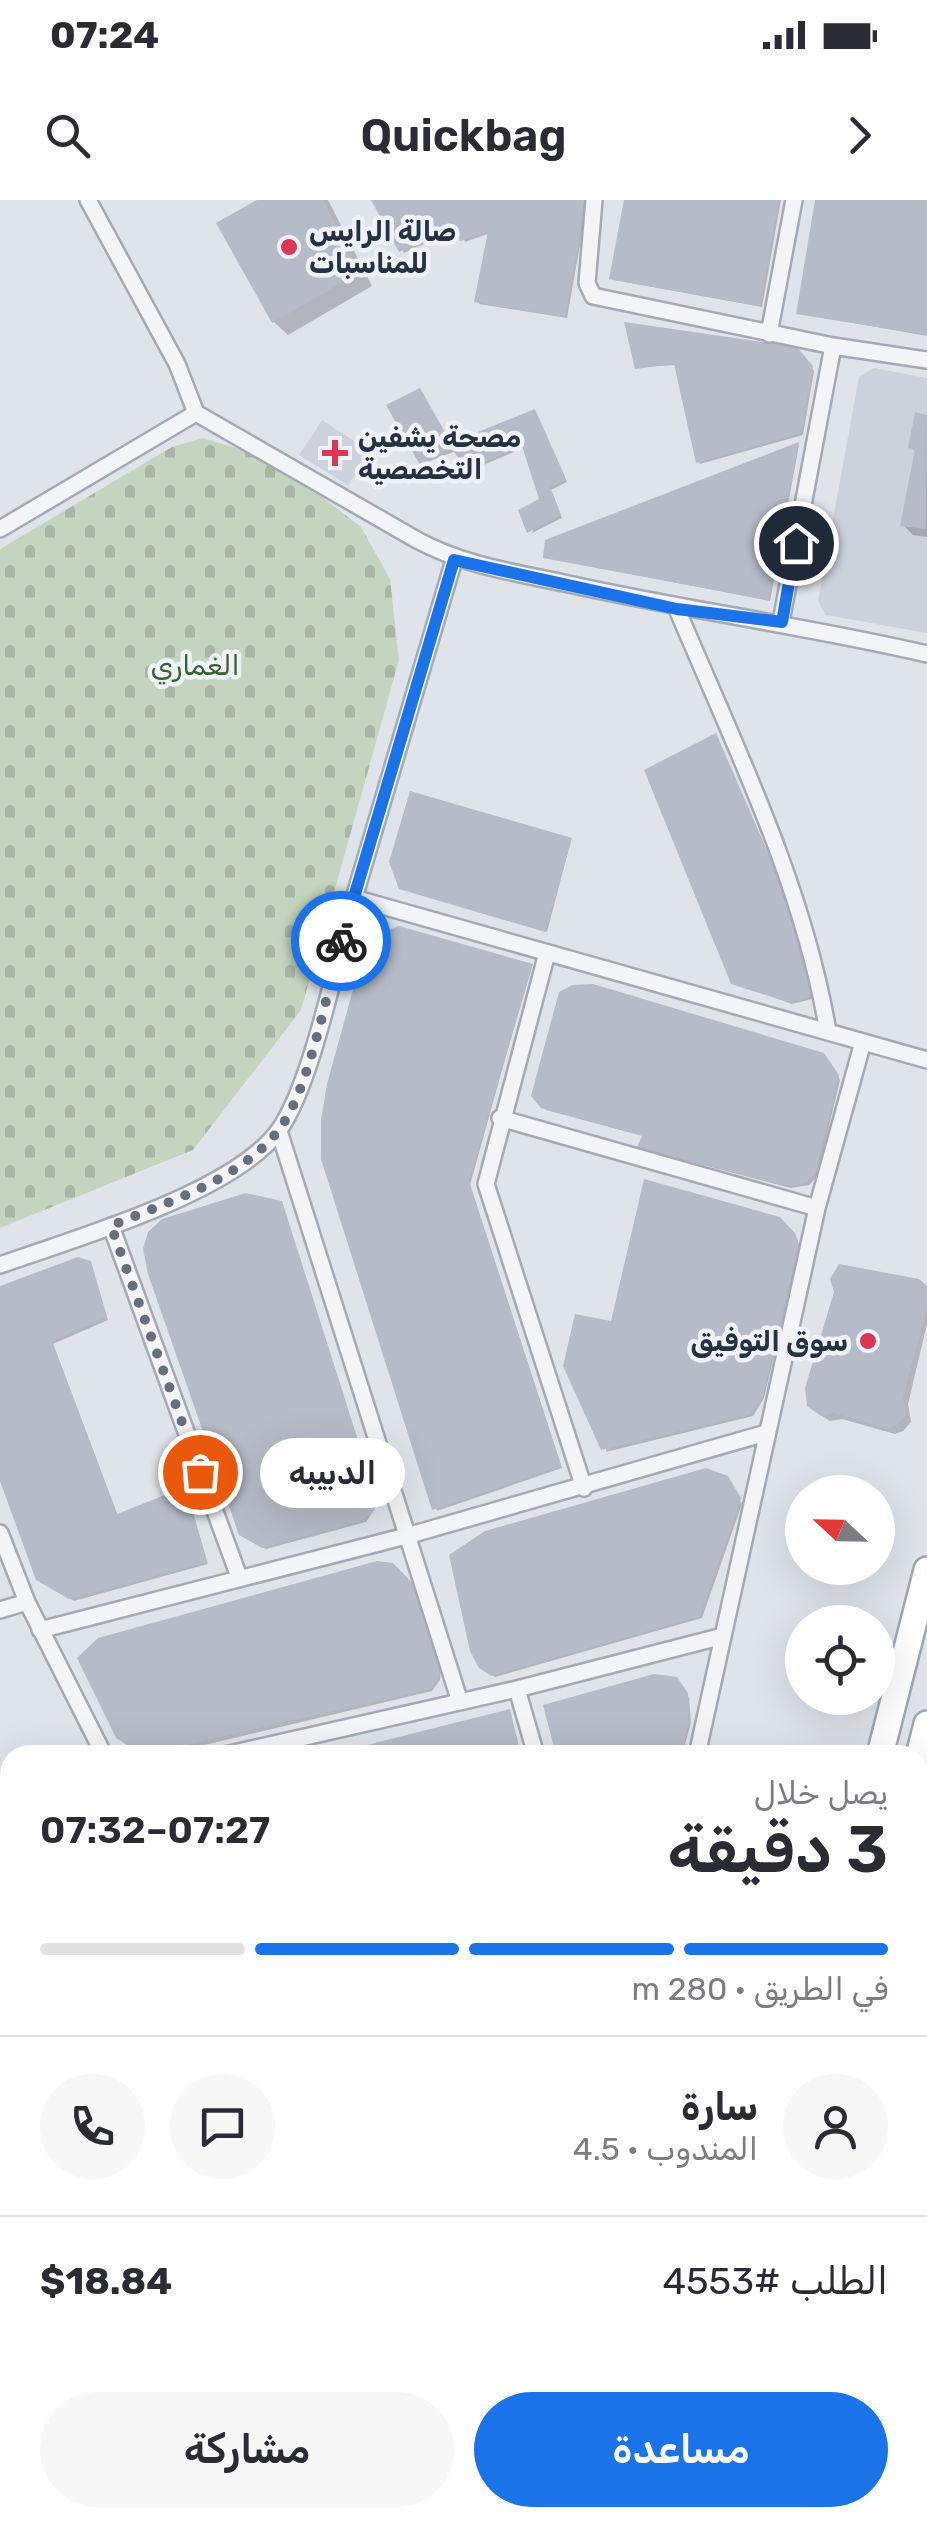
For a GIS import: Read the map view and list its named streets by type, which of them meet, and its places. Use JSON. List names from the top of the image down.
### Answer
{
  "parks": ["الغماري"],
  "places": {
    "other": ["صالة الرايس للمناسبات", "سوق التوفيق", "الدبيبه"],
    "health": ["مصحة يشفين التخصصية"]
  },
  "north": "left",
  "page": {
    "status": "07:24",
    "header": "Quickbag",
    "bubble": "الدبيبه",
    "heading": ["3 دقيقة", "يصل خلال", "07:27–07:32"],
    "panel": [
      "سارة",
      "المندوب · 4.5",
      "الطلب #4553",
      "$18.84"
    ],
    "bar": "في الطريق · 280 m",
    "buttons": ["مساعدة", "مشاركة"]
  }
}
